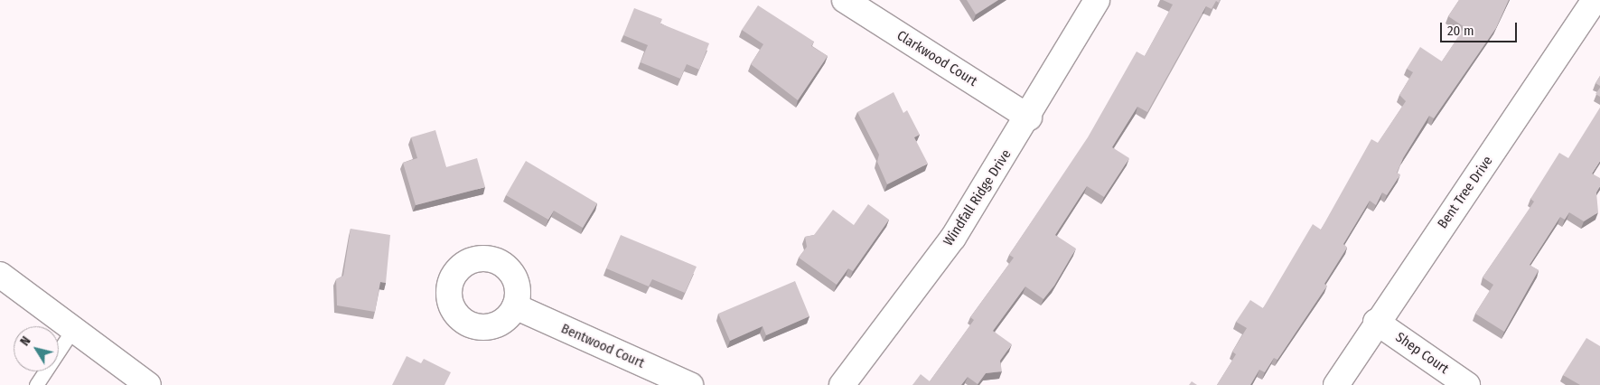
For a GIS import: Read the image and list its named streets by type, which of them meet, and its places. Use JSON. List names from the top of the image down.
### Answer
{
  "streets": {
    "street": [
      "Clarkwood Court",
      "Bent Tree Drive",
      "Windfall Ridge Drive",
      "Bentwood Court",
      "Shep Court"
    ]
  },
  "crossings": [
    ["Clarkwood Court", "Windfall Ridge Drive"],
    ["Bent Tree Drive", "Shep Court"]
  ],
  "scale_bar": "20 m",
  "north": "top left"
}
